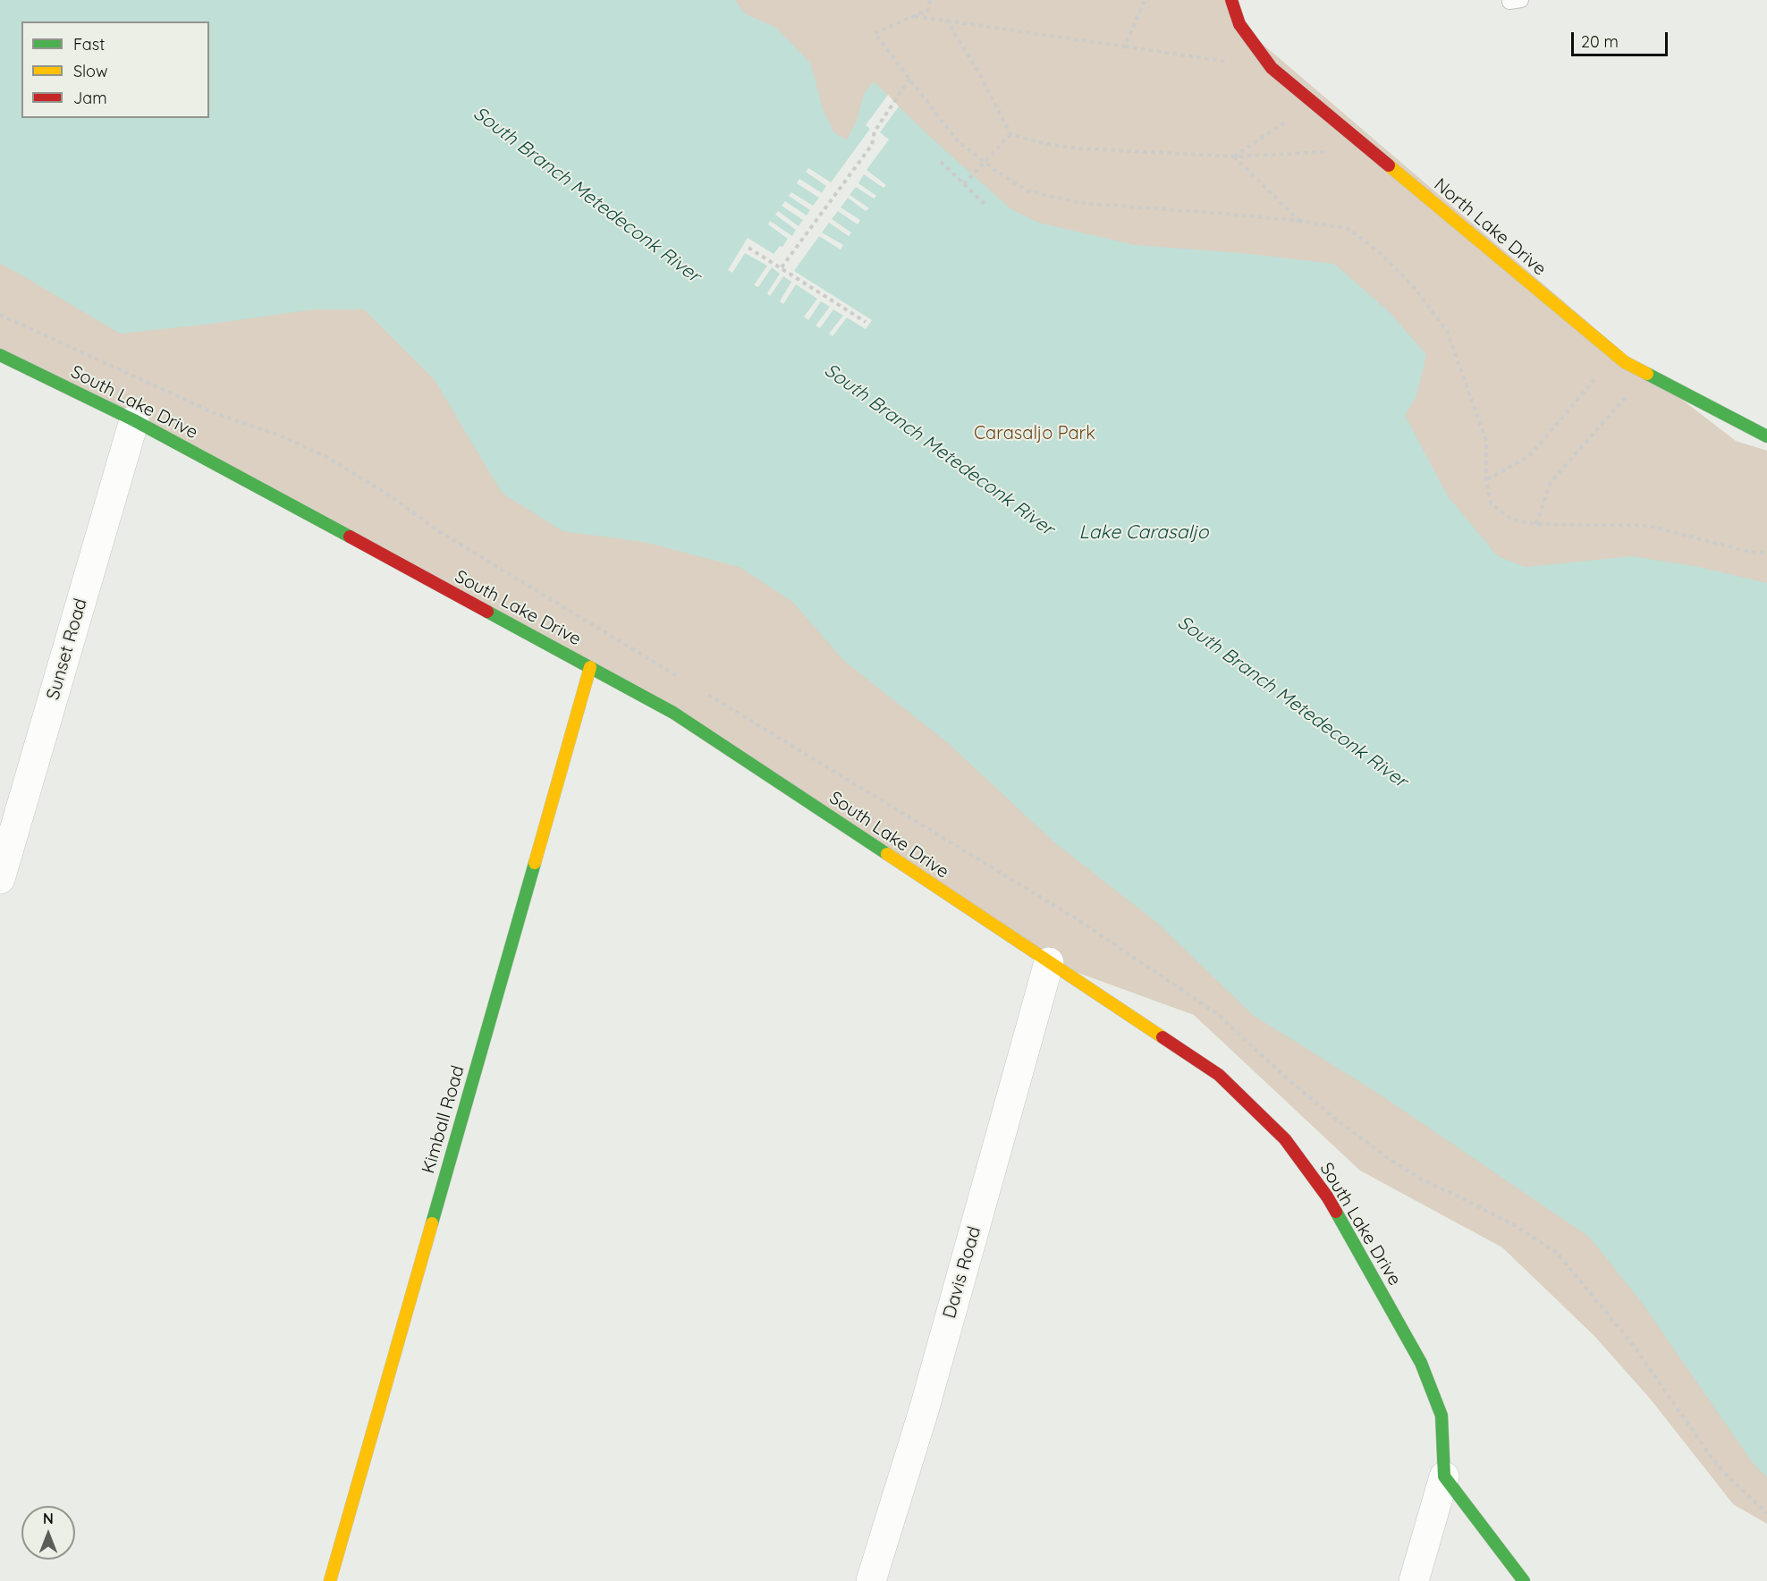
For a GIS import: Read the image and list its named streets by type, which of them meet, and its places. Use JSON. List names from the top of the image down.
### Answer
{
  "streets": {
    "street": [
      "North Lake Drive",
      "South Lake Drive",
      "Sunset Road",
      "Kimball Road",
      "Davis Road"
    ]
  },
  "crossings": [
    ["South Lake Drive", "Sunset Road"],
    ["South Lake Drive", "Kimball Road"],
    ["South Lake Drive", "Davis Road"]
  ],
  "water": ["South Branch Metedeconk River", "Lake Carasaljo"],
  "parks": ["Carasaljo Park"],
  "legend": ["Fast", "Slow", "Jam"],
  "scale_bar": "20 m",
  "north": "top"
}
